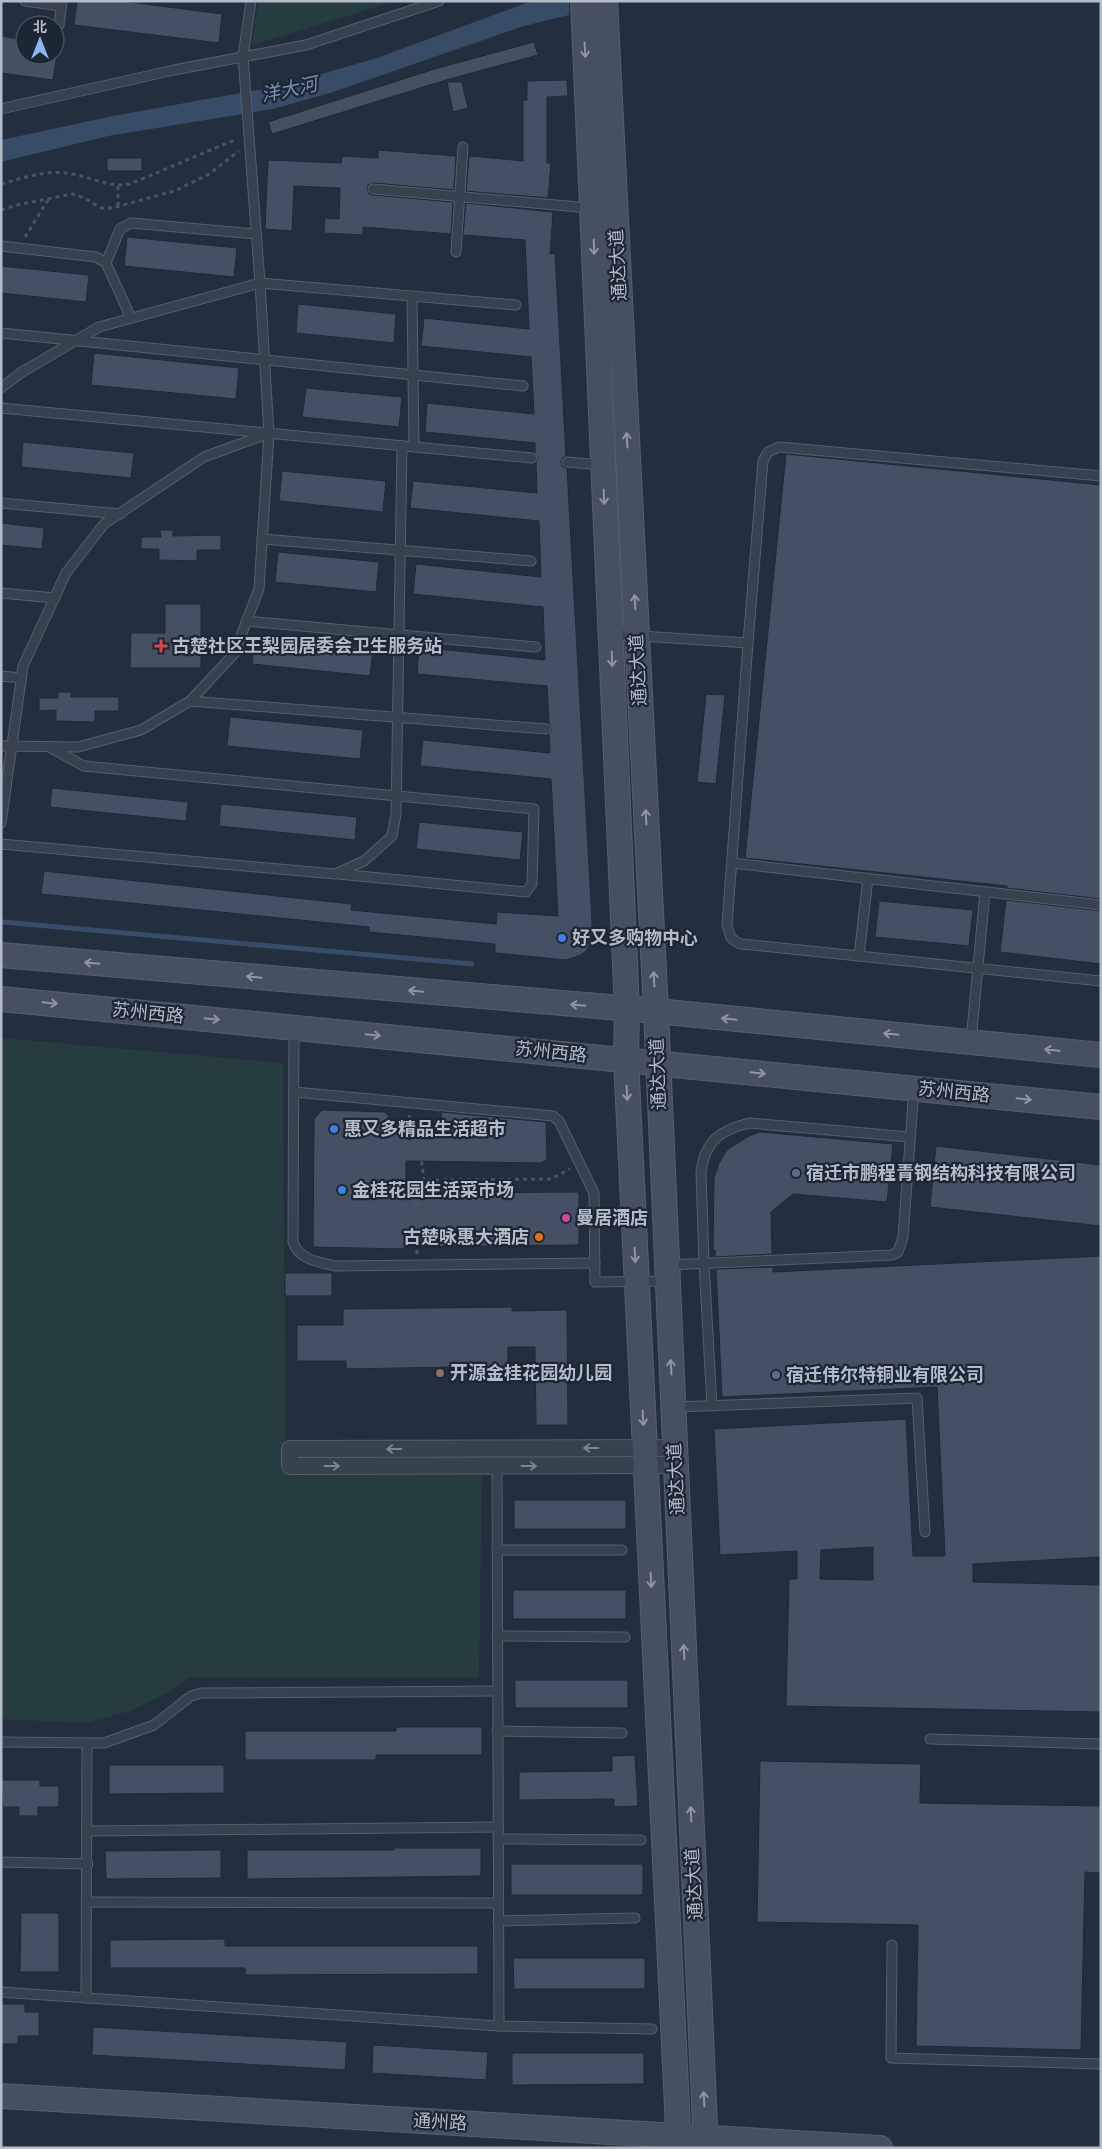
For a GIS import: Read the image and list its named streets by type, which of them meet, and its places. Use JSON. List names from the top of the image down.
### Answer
{
  "streets": {
    "main road": ["通达大道", "苏州西路", "通州路"]
  },
  "crossings": [
    ["通达大道", "苏州西路"],
    ["通达大道", "通州路"]
  ],
  "water": ["洋大河"],
  "places": {
    "health": ["古楚社区王梨园居委会卫生服务站"],
    "other": [
      "好又多购物中心",
      "惠又多精品生活超市",
      "宿迁市鹏程青钢结构科技有限公司",
      "金桂花园生活菜市场",
      "曼居酒店",
      "古楚咏惠大酒店",
      "开源金桂花园幼儿园",
      "宿迁伟尔特铜业有限公司"
    ]
  },
  "north": "top"
}
